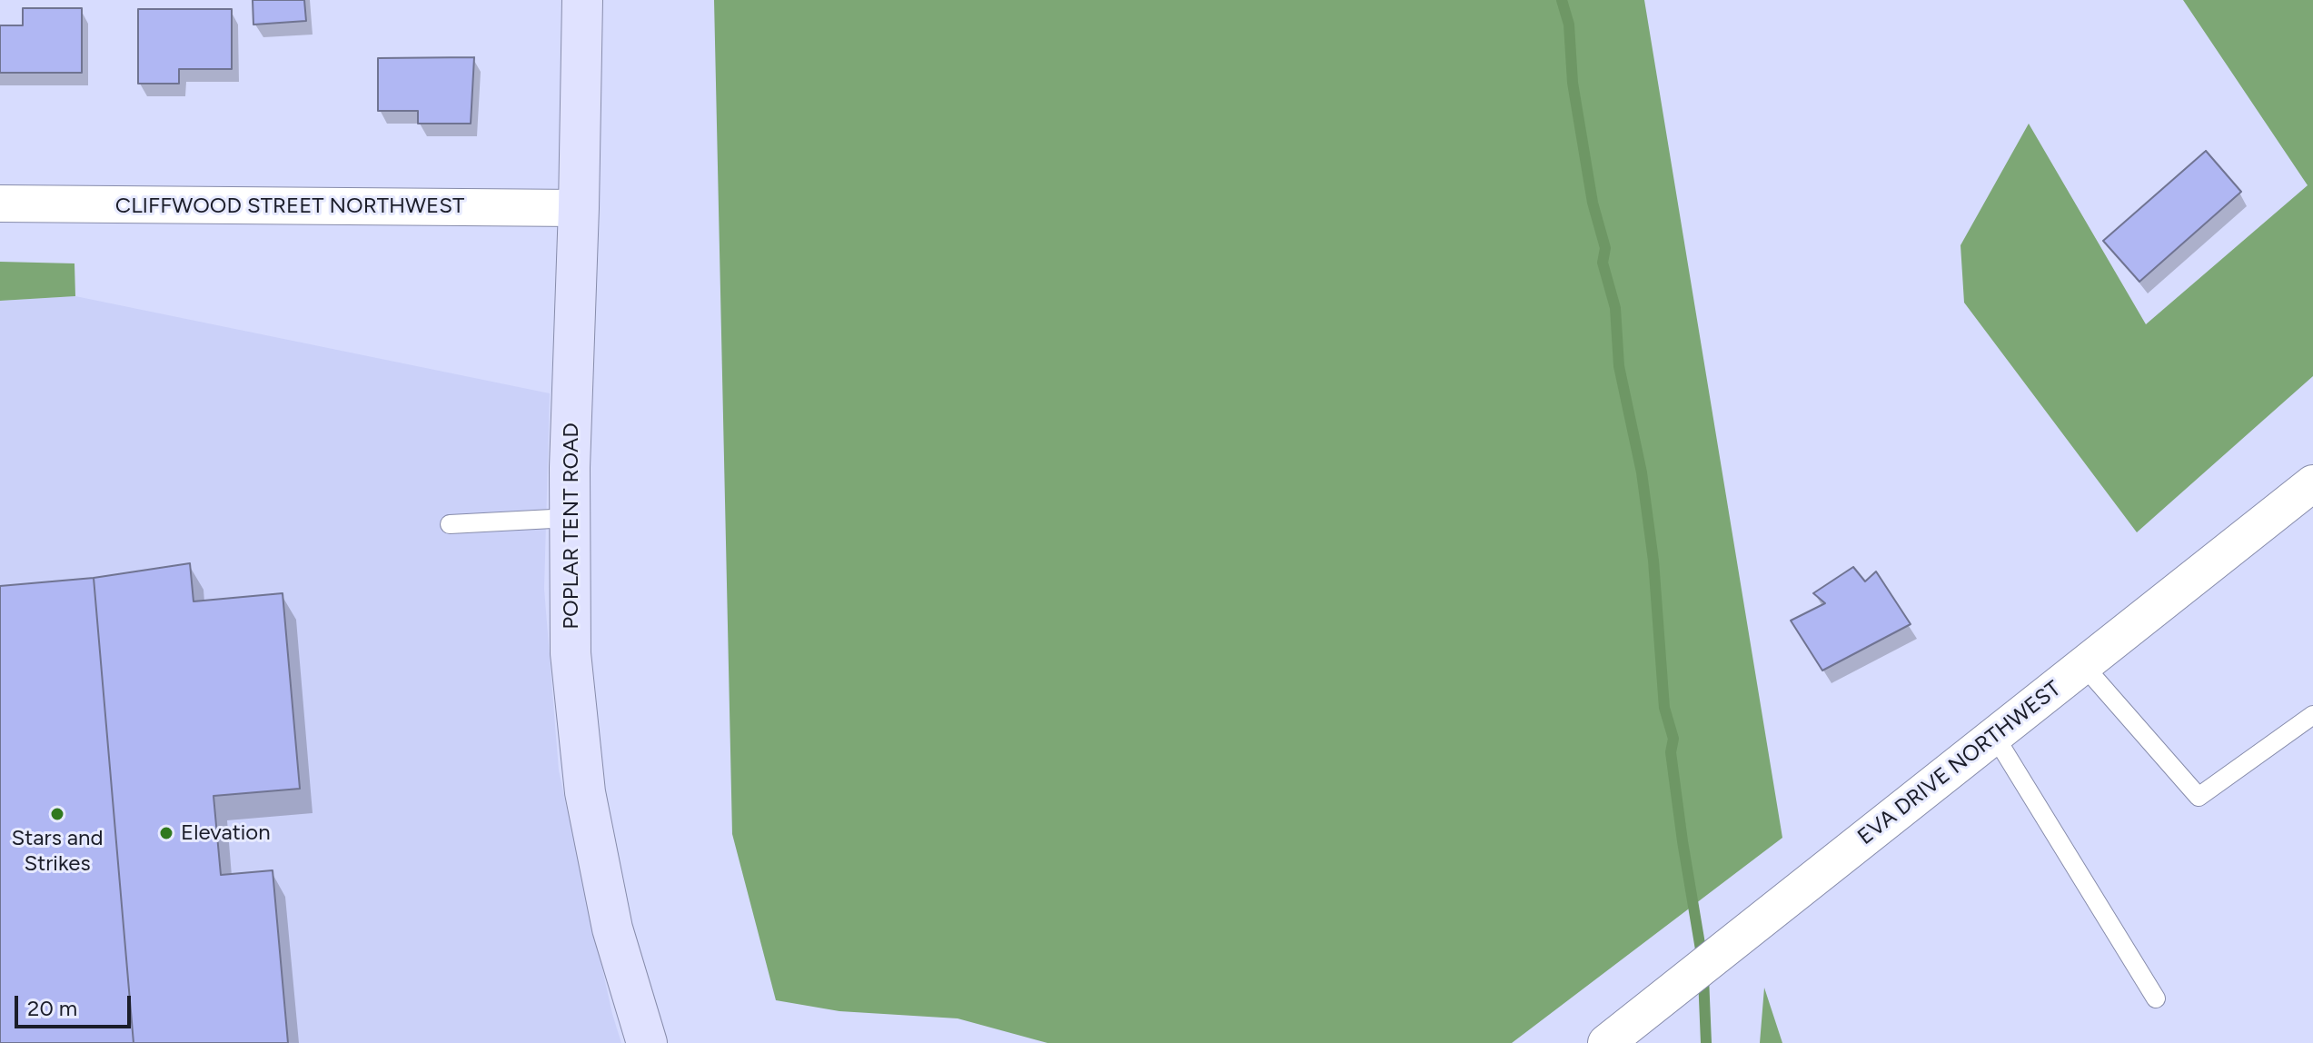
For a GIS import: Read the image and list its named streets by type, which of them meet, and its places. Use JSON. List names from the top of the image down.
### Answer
{
  "streets": {
    "main road": ["POPLAR TENT ROAD"],
    "street": ["CLIFFWOOD STREET NORTHWEST", "EVA DRIVE NORTHWEST"]
  },
  "crossings": [
    ["CLIFFWOOD STREET NORTHWEST", "POPLAR TENT ROAD"]
  ],
  "places": ["Stars and Strikes", "Elevation"],
  "scale_bar": "20 m"
}
